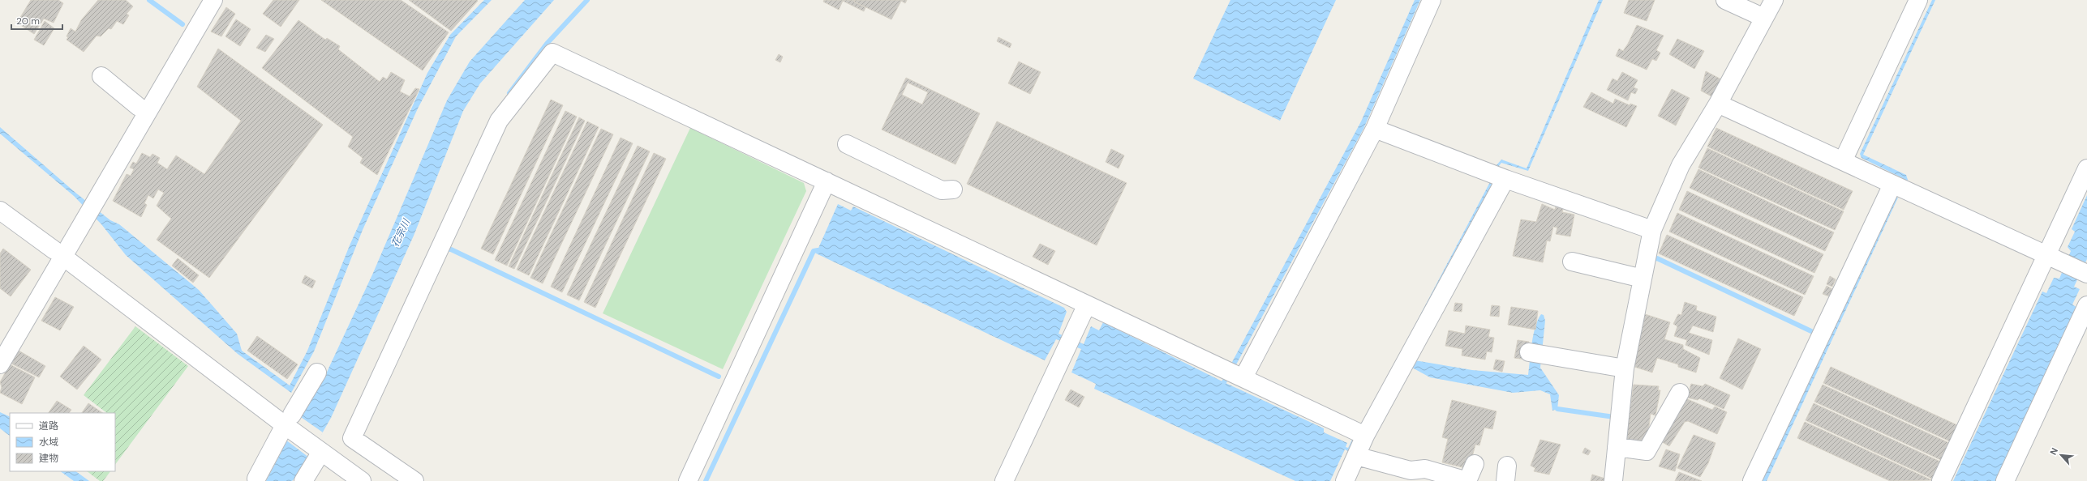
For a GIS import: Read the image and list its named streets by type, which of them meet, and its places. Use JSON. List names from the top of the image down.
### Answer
{
  "water": ["花宗川"],
  "legend": ["道路", "水域", "建物"],
  "scale_bar": "20 m",
  "north": "top left"
}
